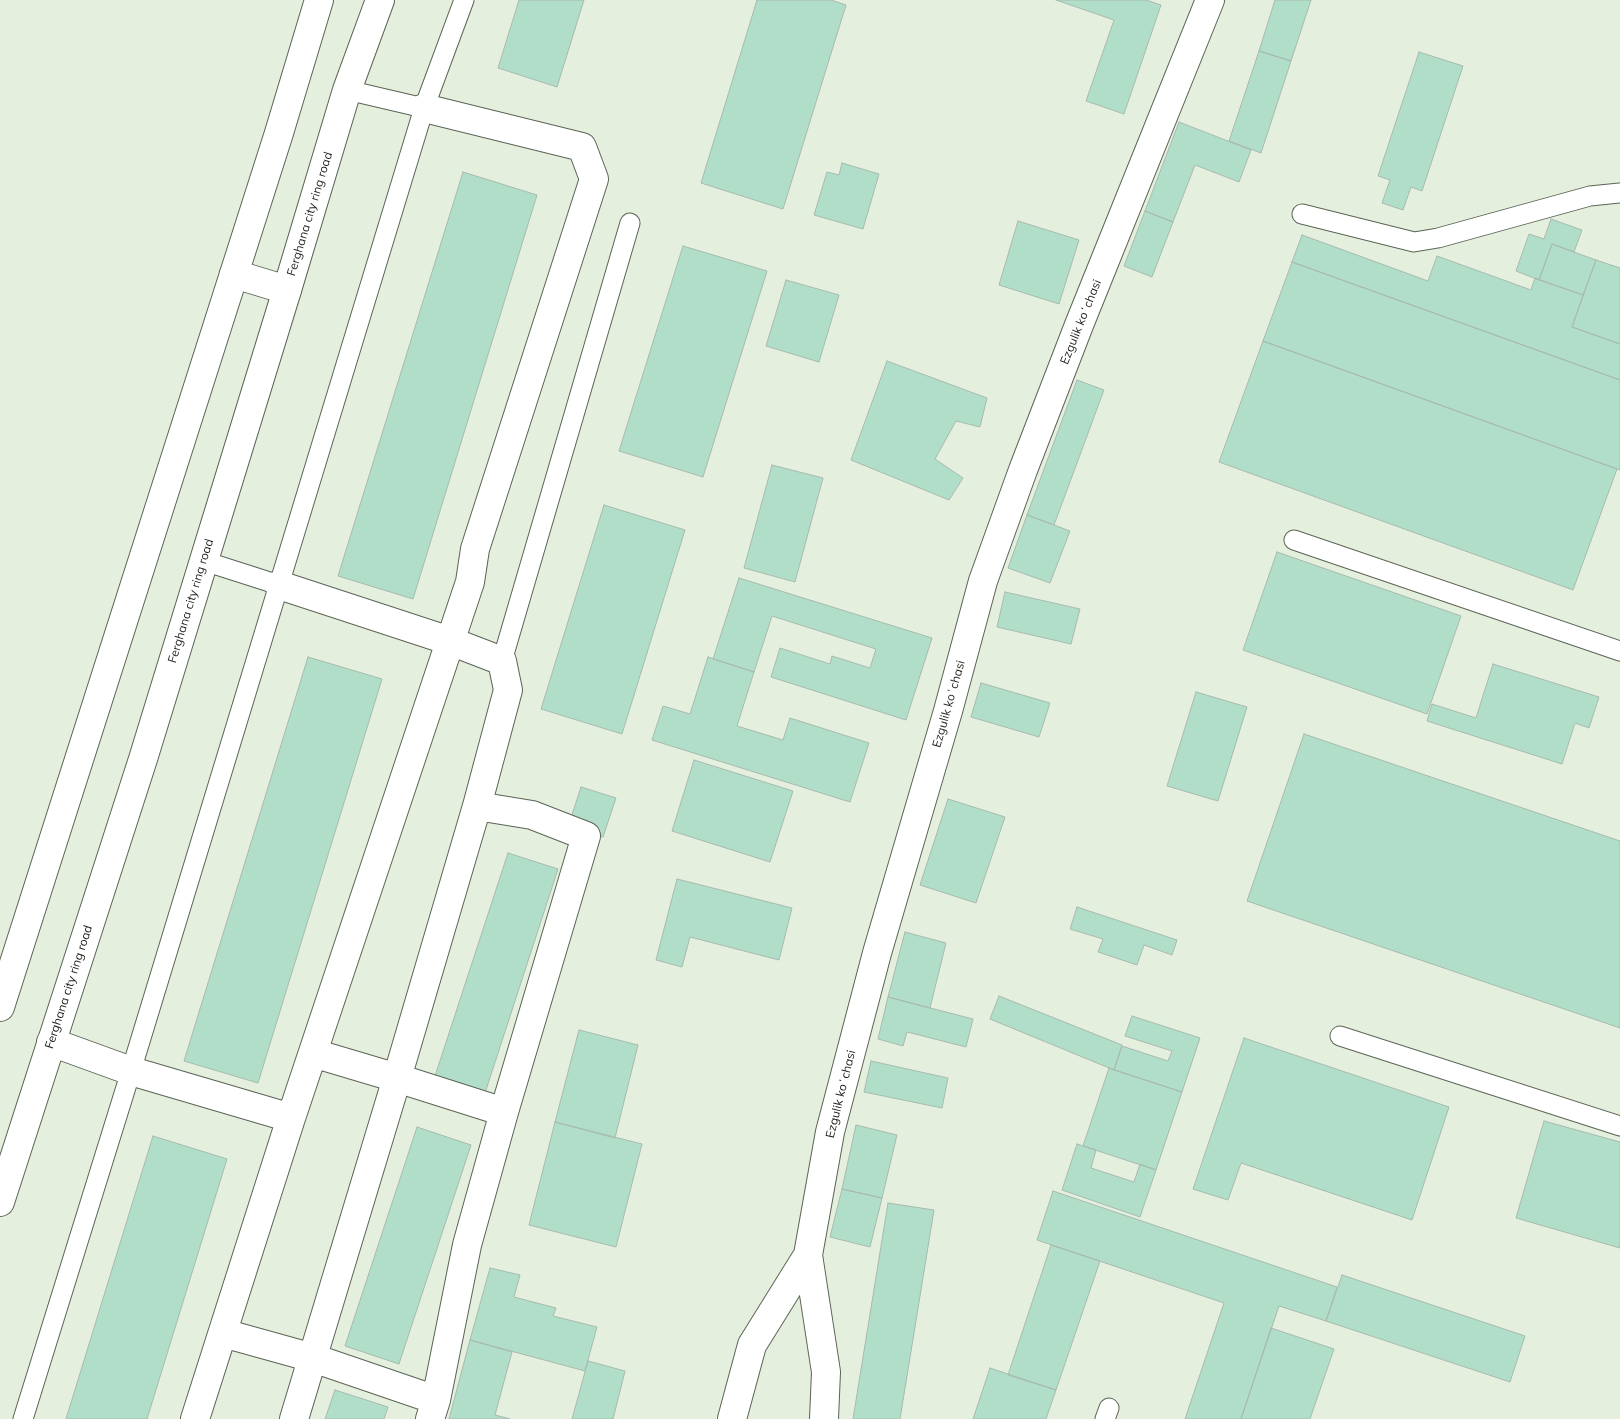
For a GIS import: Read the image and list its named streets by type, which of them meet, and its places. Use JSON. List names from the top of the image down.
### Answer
{
  "streets": {
    "main road": ["Ferghana city ring road", "Ezgulik koʻchasi"]
  }
}
